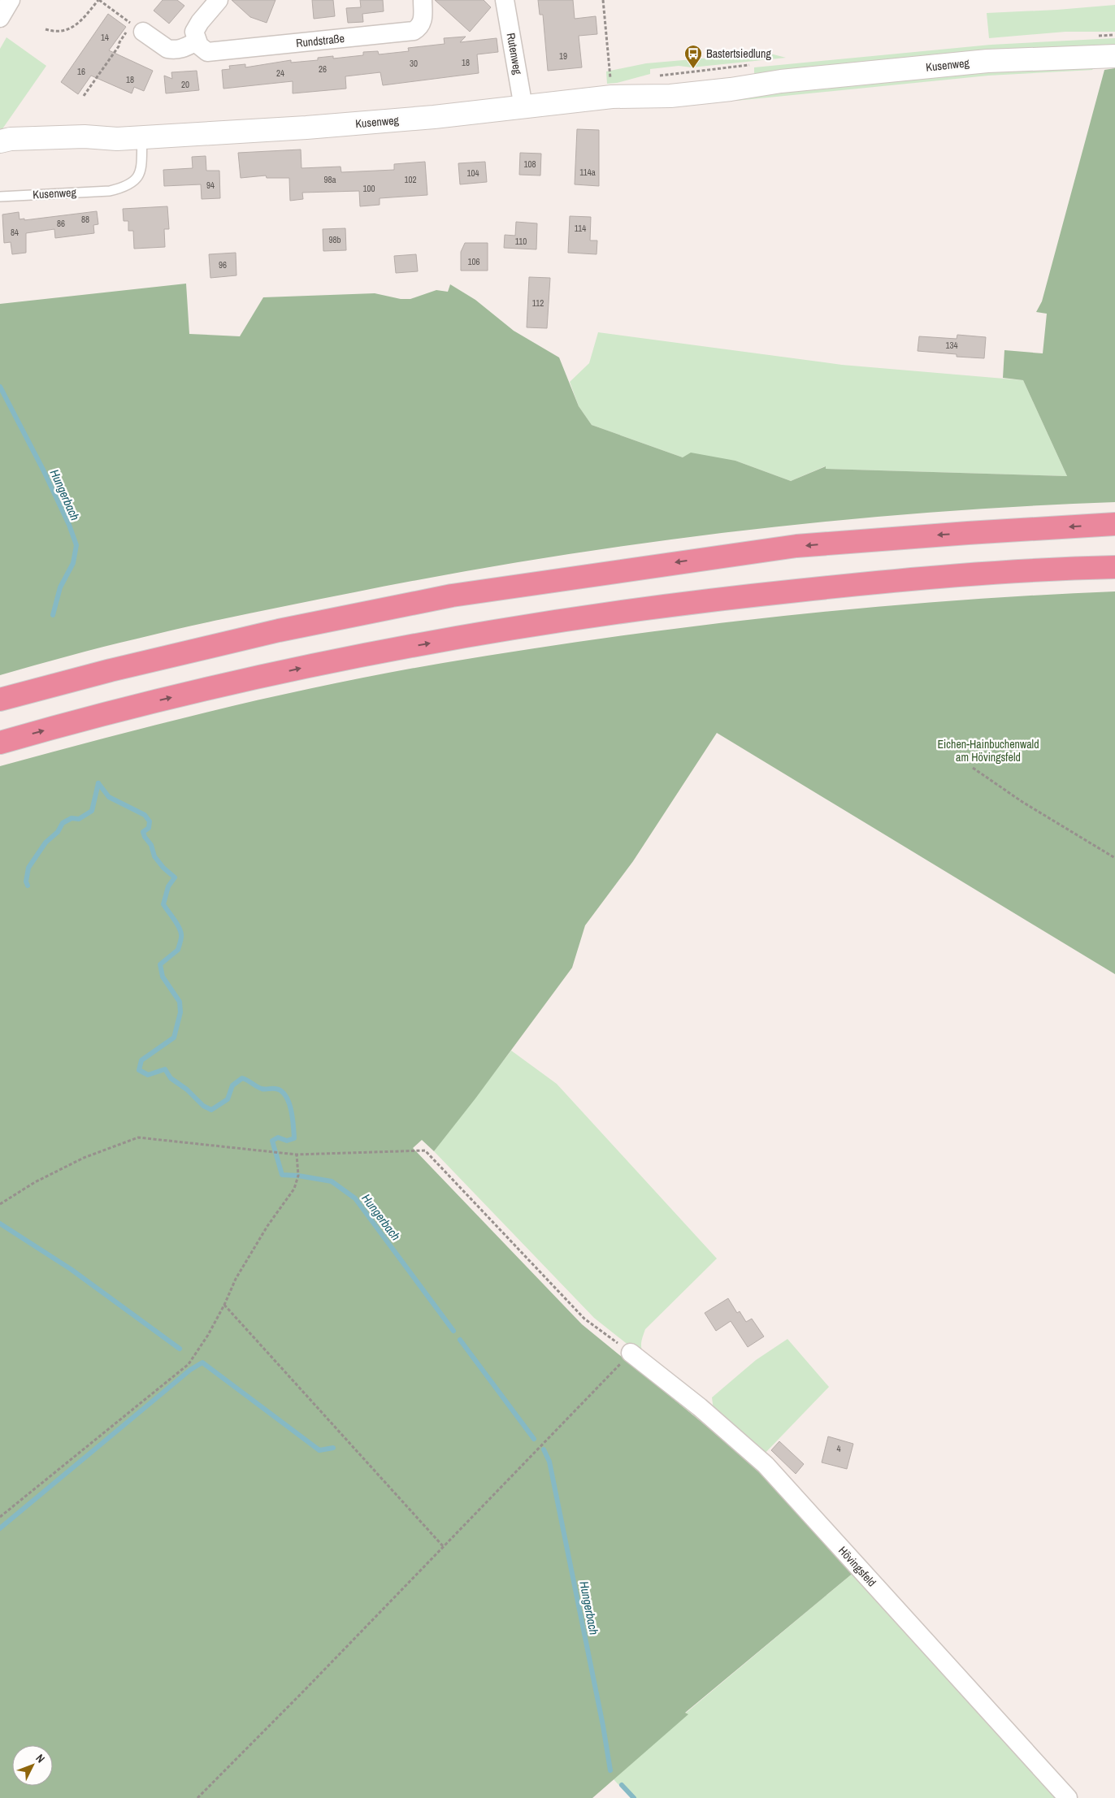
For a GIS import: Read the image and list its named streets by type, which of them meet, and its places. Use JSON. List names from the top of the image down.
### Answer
{
  "streets": {
    "street": [
      "Rundstraße",
      "Rutenweg",
      "Kusenweg",
      "Hövingsfeld"
    ]
  },
  "crossings": [
    ["Rutenweg", "Kusenweg"]
  ],
  "water": ["Hungerbach"],
  "parks": ["Eichen-Hainbuchenwald am Hövingsfeld"],
  "places": {
    "bus stop": ["Bastertsiedlung"]
  },
  "house_numbers": [
    "14",
    "19",
    "18",
    "30",
    "26",
    "16",
    "24",
    "18",
    "20",
    "108",
    "114a",
    "104",
    "98a",
    "102",
    "94",
    "100",
    "88",
    "86",
    "114",
    "84",
    "98b",
    "110",
    "106",
    "96",
    "112",
    "134",
    "4"
  ],
  "north": "top right"
}
